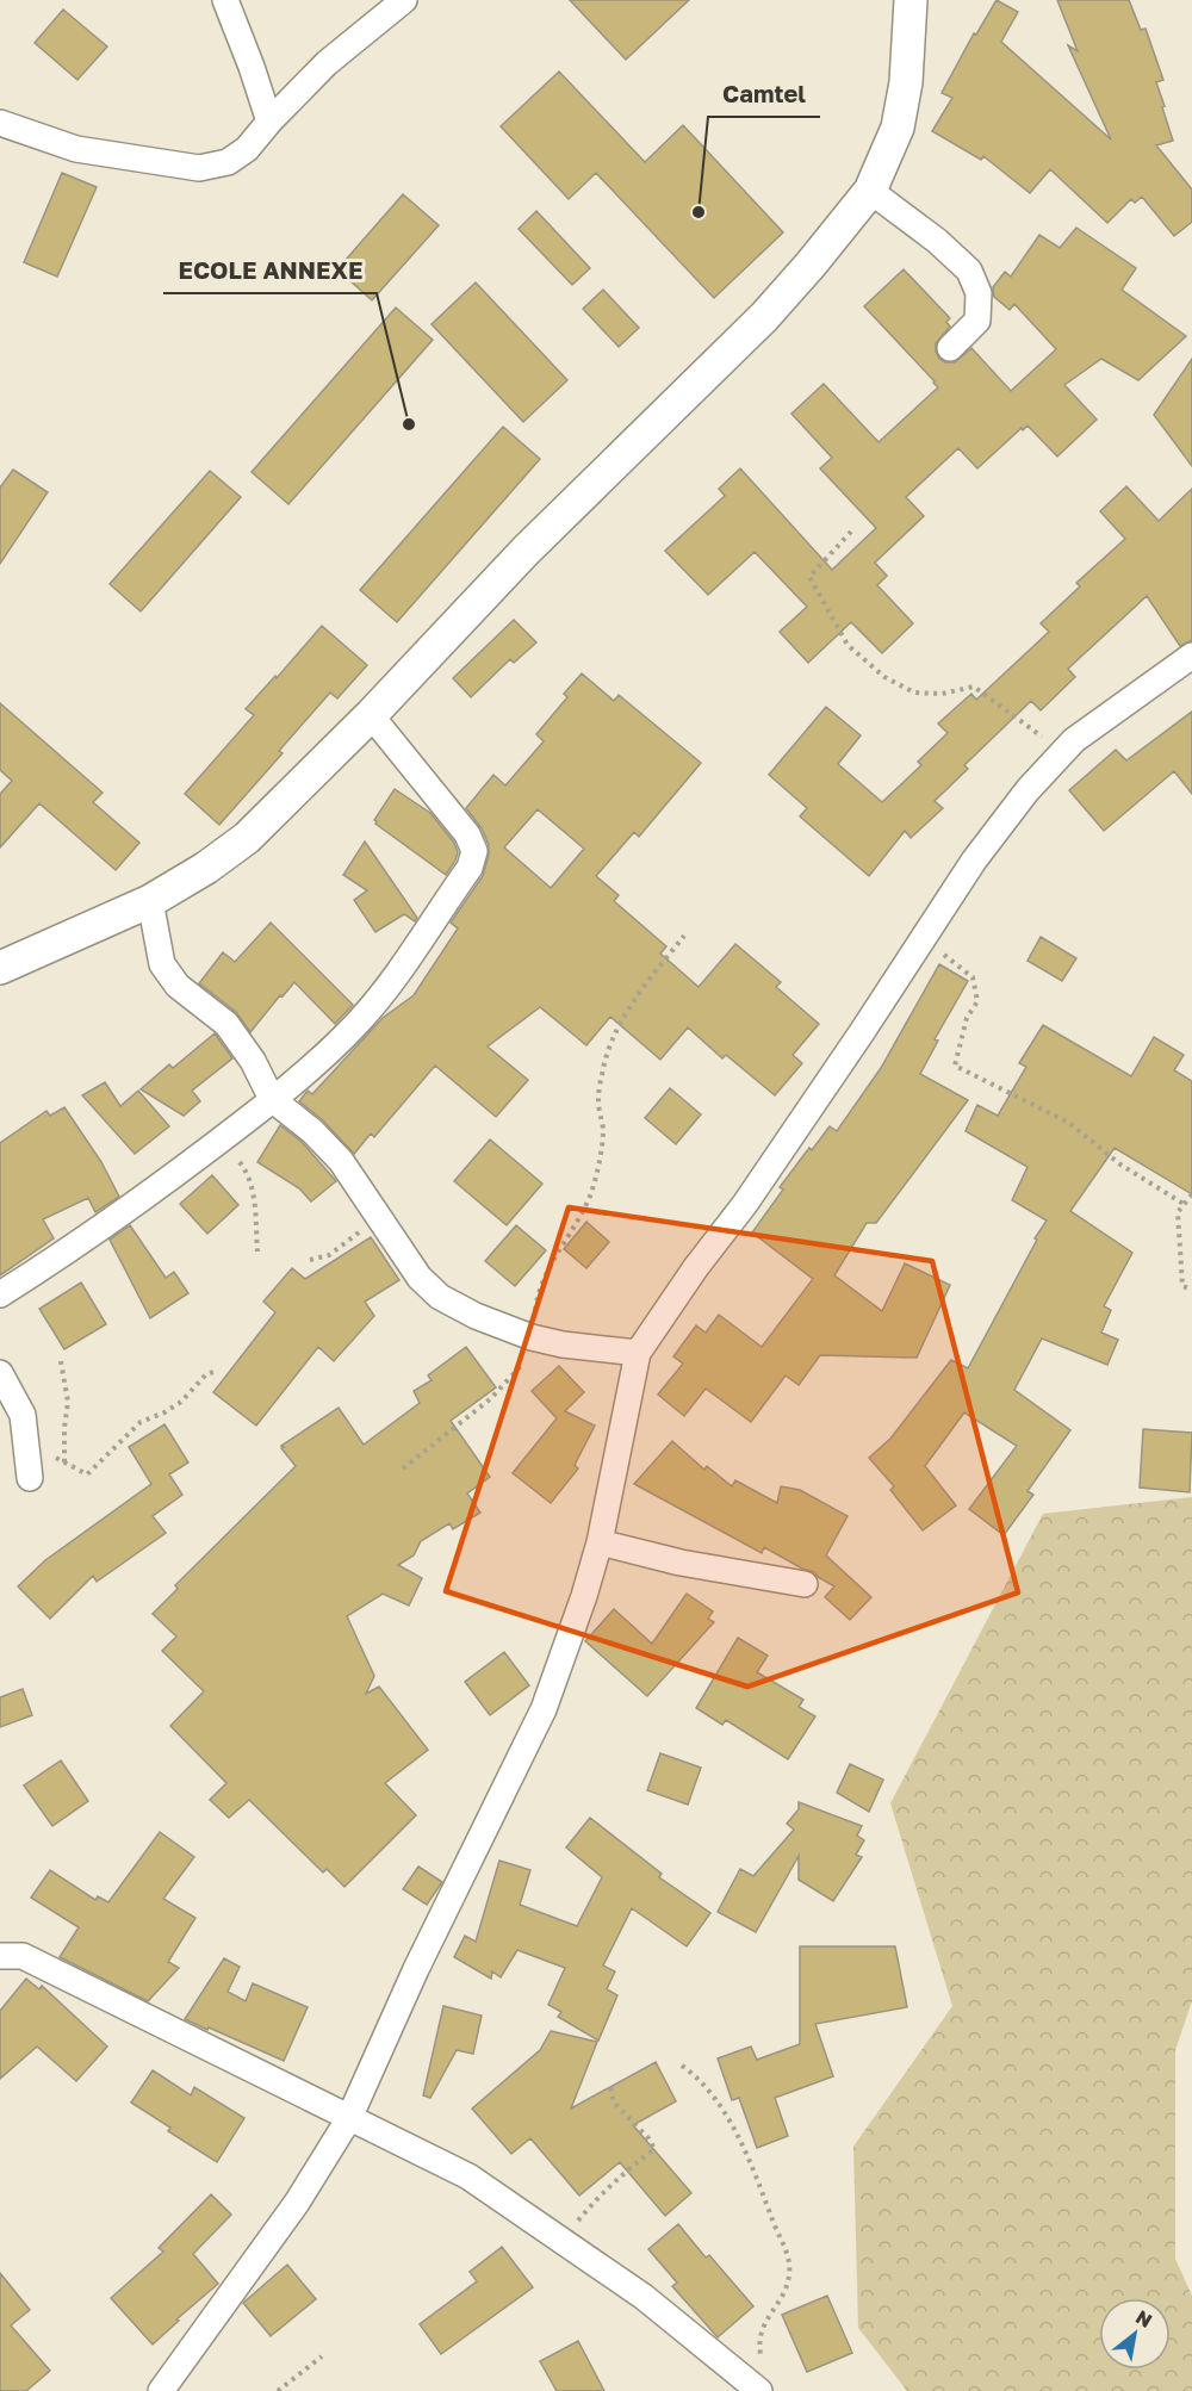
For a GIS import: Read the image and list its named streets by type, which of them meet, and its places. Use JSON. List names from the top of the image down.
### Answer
{
  "places": ["Camtel", "ECOLE ANNEXE"],
  "north": "top right"
}
